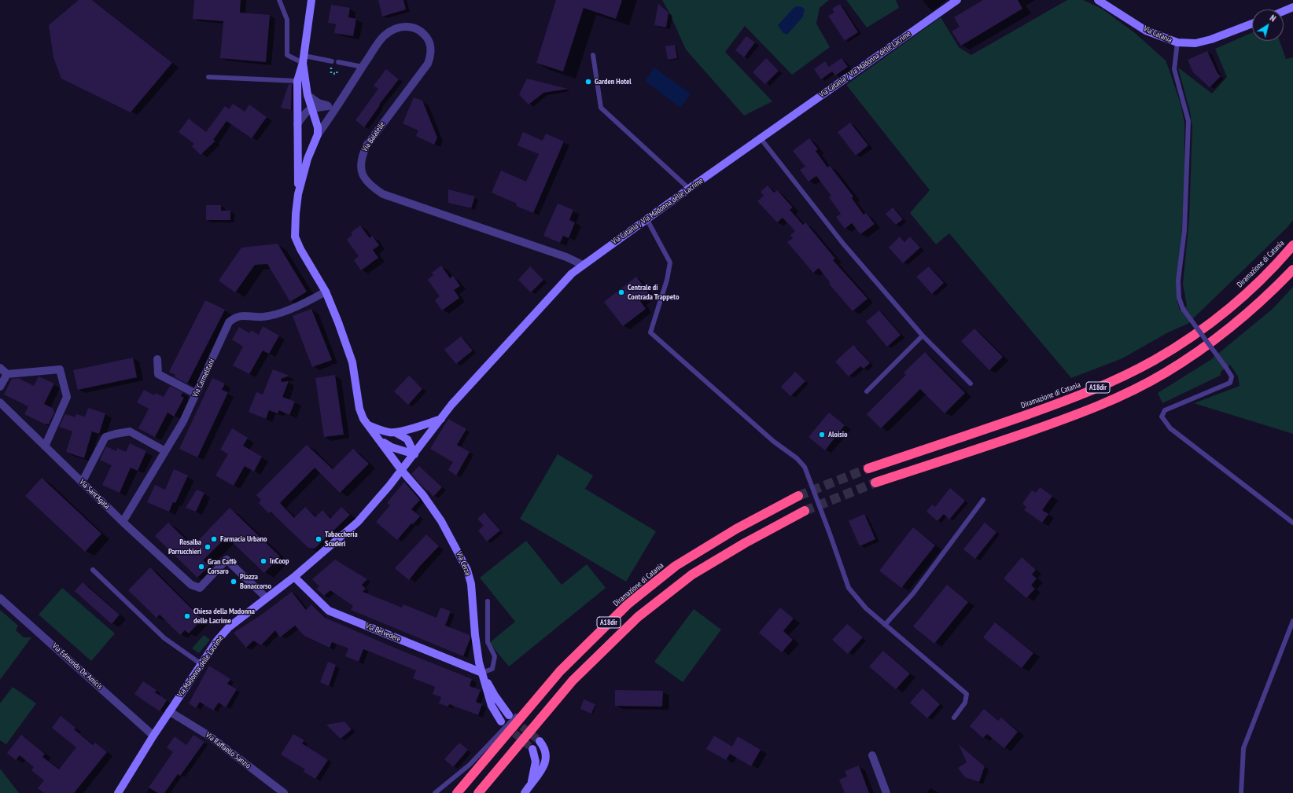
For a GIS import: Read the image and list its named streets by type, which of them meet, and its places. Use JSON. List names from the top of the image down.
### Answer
{
  "streets": {
    "highway": ["Diramazione di Catania", "A18dir"],
    "main road": [
      "Via Catania",
      "Via Catania / Via Madonna delle Lacrime",
      "Via Cerza",
      "Via Belvedere",
      "Via Madonna delle Lacrime"
    ],
    "street": [
      "Via Balatelle",
      "Via Carmelitani",
      "Via Sant'Agata",
      "Via Edmondo De Amicis",
      "Via Raffaello Sanzio"
    ]
  },
  "crossings": [
    ["Via Catania / Via Madonna delle Lacrime", "Via Balatelle"],
    ["Via Catania / Via Madonna delle Lacrime", "Via Cerza"],
    ["Via Catania / Via Madonna delle Lacrime", "Via Madonna delle Lacrime"],
    ["Via Carmelitani", "Via Sant'Agata"],
    ["Via Carmelitani", "Via Cerza"],
    ["Via Sant'Agata", "Via Madonna delle Lacrime"],
    ["Via Cerza", "Via Belvedere"],
    ["Via Cerza", "Via Madonna delle Lacrime"],
    ["Via Belvedere", "Via Madonna delle Lacrime"],
    ["Via Edmondo De Amicis", "Via Madonna delle Lacrime"],
    ["Via Madonna delle Lacrime", "Via Raffaello Sanzio"]
  ],
  "places": [
    "Garden Hotel",
    "Centrale di Contrada Trappeto",
    "Aloisio",
    "Farmacia Urbano",
    "Tabaccheria Scuderi",
    "Rosalba Parrucchieri",
    "InCoop",
    "Gran Caffè Corsaro",
    "Piazza Bonaccorso",
    "Chiesa della Madonna delle Lacrime"
  ],
  "north": "top right"
}
